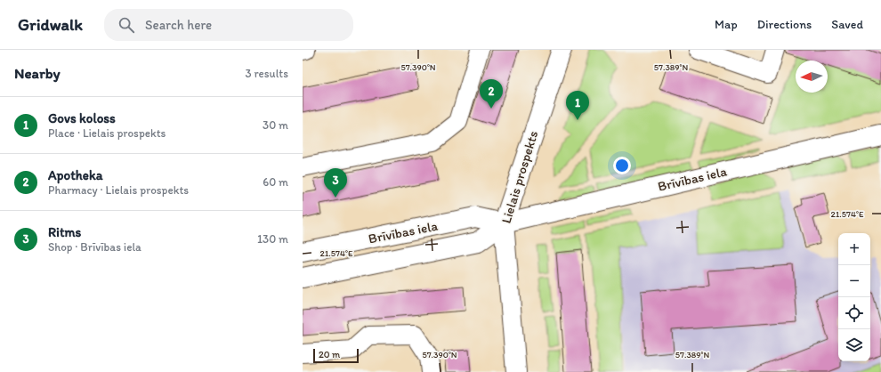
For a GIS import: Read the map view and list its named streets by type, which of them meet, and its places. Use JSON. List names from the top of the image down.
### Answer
{
  "streets": {
    "main road": ["Lielais prospekts", "Brīvības iela"]
  },
  "crossings": [
    ["Lielais prospekts", "Brīvības iela"]
  ],
  "scale_bar": "20 m",
  "north": "left",
  "page": {
    "header": "Gridwalk",
    "search": "Search here",
    "nav": ["Map", "Directions", "Saved"],
    "heading": ["Nearby", "3 results"],
    "pins": ["2", "1", "3"],
    "list": [
      {
        "mark": "1",
        "name": "Govs koloss",
        "note": "Place · Lielais prospekts",
        "value": "30 m"
      },
      {
        "mark": "2",
        "name": "Apotheka",
        "note": "Pharmacy · Lielais prospekts",
        "value": "60 m"
      },
      {
        "mark": "3",
        "name": "Ritms",
        "note": "Shop · Brīvības iela",
        "value": "130 m"
      }
    ],
    "map_buttons": ["+", "−"],
    "scale": "20 m"
  },
  "coordinates": ["57.390°N", "57.389°N", "21.574°E"]
}
